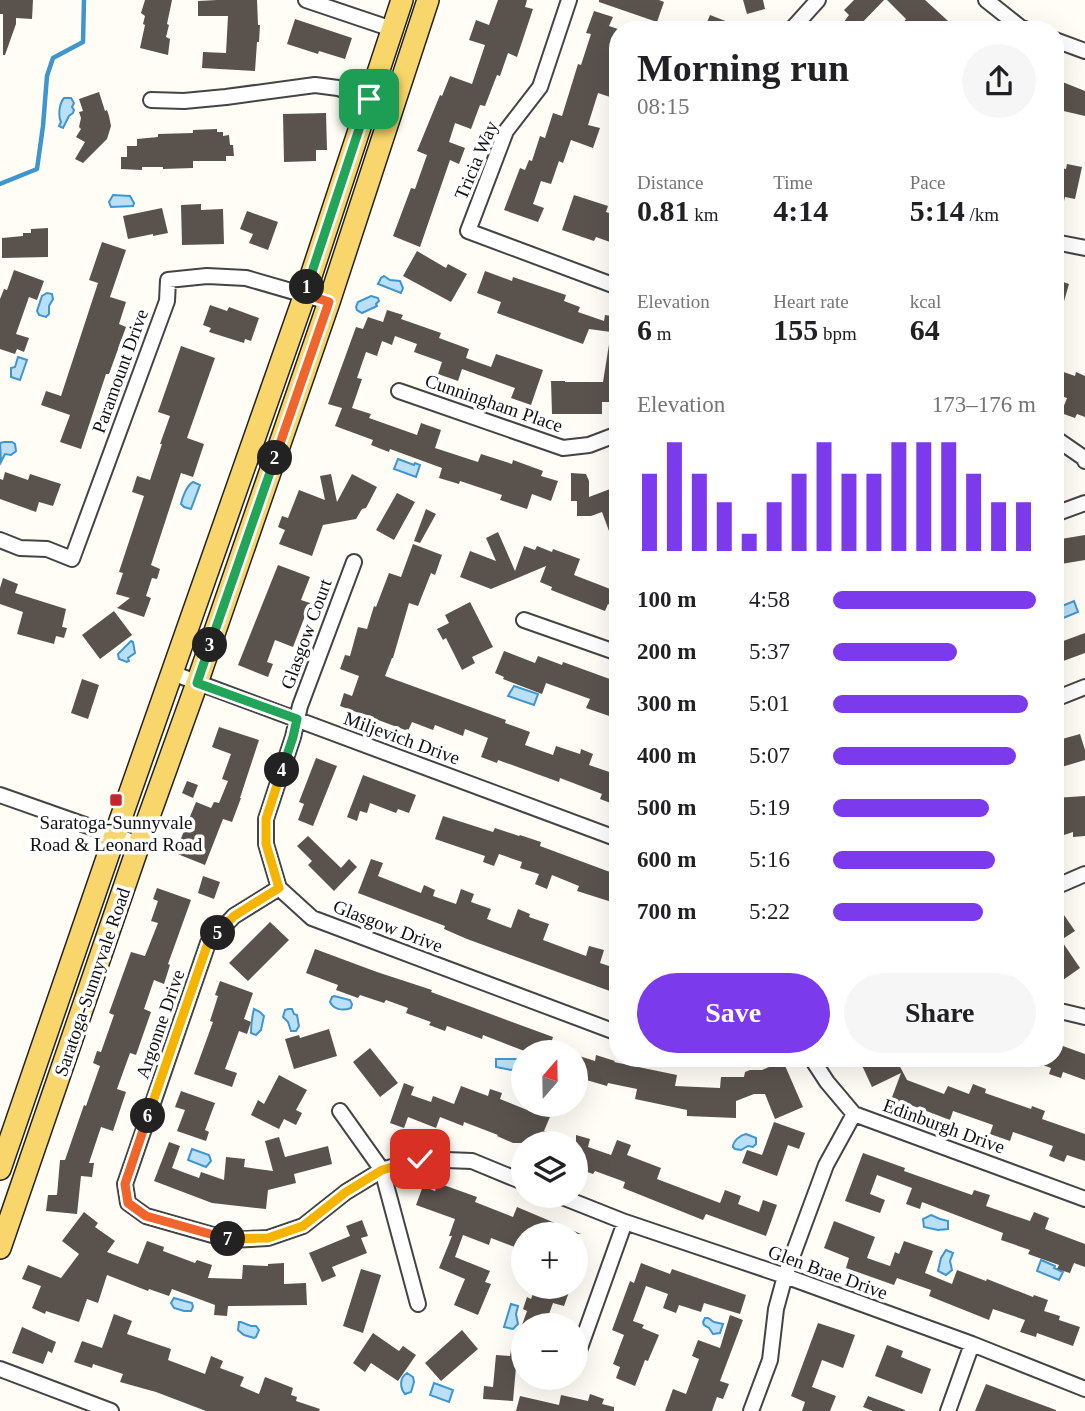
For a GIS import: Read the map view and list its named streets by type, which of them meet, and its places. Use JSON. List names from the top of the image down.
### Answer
{
  "streets": {
    "main road": ["Saratoga-Sunnyvale Road"],
    "street": [
      "Tricia Way",
      "Paramount Drive",
      "Cunningham Place",
      "Glasgow Court",
      "Miljevich Drive",
      "Glasgow Drive",
      "Argonne Drive",
      "Edinburgh Drive",
      "Glen Brae Drive"
    ]
  },
  "crossings": [
    ["Paramount Drive", "Saratoga-Sunnyvale Road"],
    ["Glasgow Court", "Miljevich Drive"],
    ["Miljevich Drive", "Saratoga-Sunnyvale Road"],
    ["Glasgow Drive", "Argonne Drive"]
  ],
  "places": {
    "transit": ["Saratoga-Sunnyvale Road & Leonard Road"]
  },
  "north": "top",
  "page": {
    "heading": ["Morning run", "08:15"],
    "stats": [
      ["Distance", "0.81 km"],
      ["Time", "4:14"],
      ["Pace", "5:14 /km"],
      ["Elevation", "6 m"],
      ["Heart rate", "155 bpm"],
      ["kcal", "64"]
    ],
    "pins": [
      "1",
      "2",
      "3",
      "4",
      "5",
      "6",
      "7"
    ],
    "chart": ["Elevation", "173–176 m"],
    "list": [
      {
        "name": "100 m",
        "note": "4:58"
      },
      {
        "name": "200 m",
        "note": "5:37"
      },
      {
        "name": "300 m",
        "note": "5:01"
      },
      {
        "name": "400 m",
        "note": "5:07"
      },
      {
        "name": "500 m",
        "note": "5:19"
      },
      {
        "name": "600 m",
        "note": "5:16"
      },
      {
        "name": "700 m",
        "note": "5:22"
      }
    ],
    "buttons": ["Save", "Share"],
    "map_buttons": ["+", "−"]
  }
}
